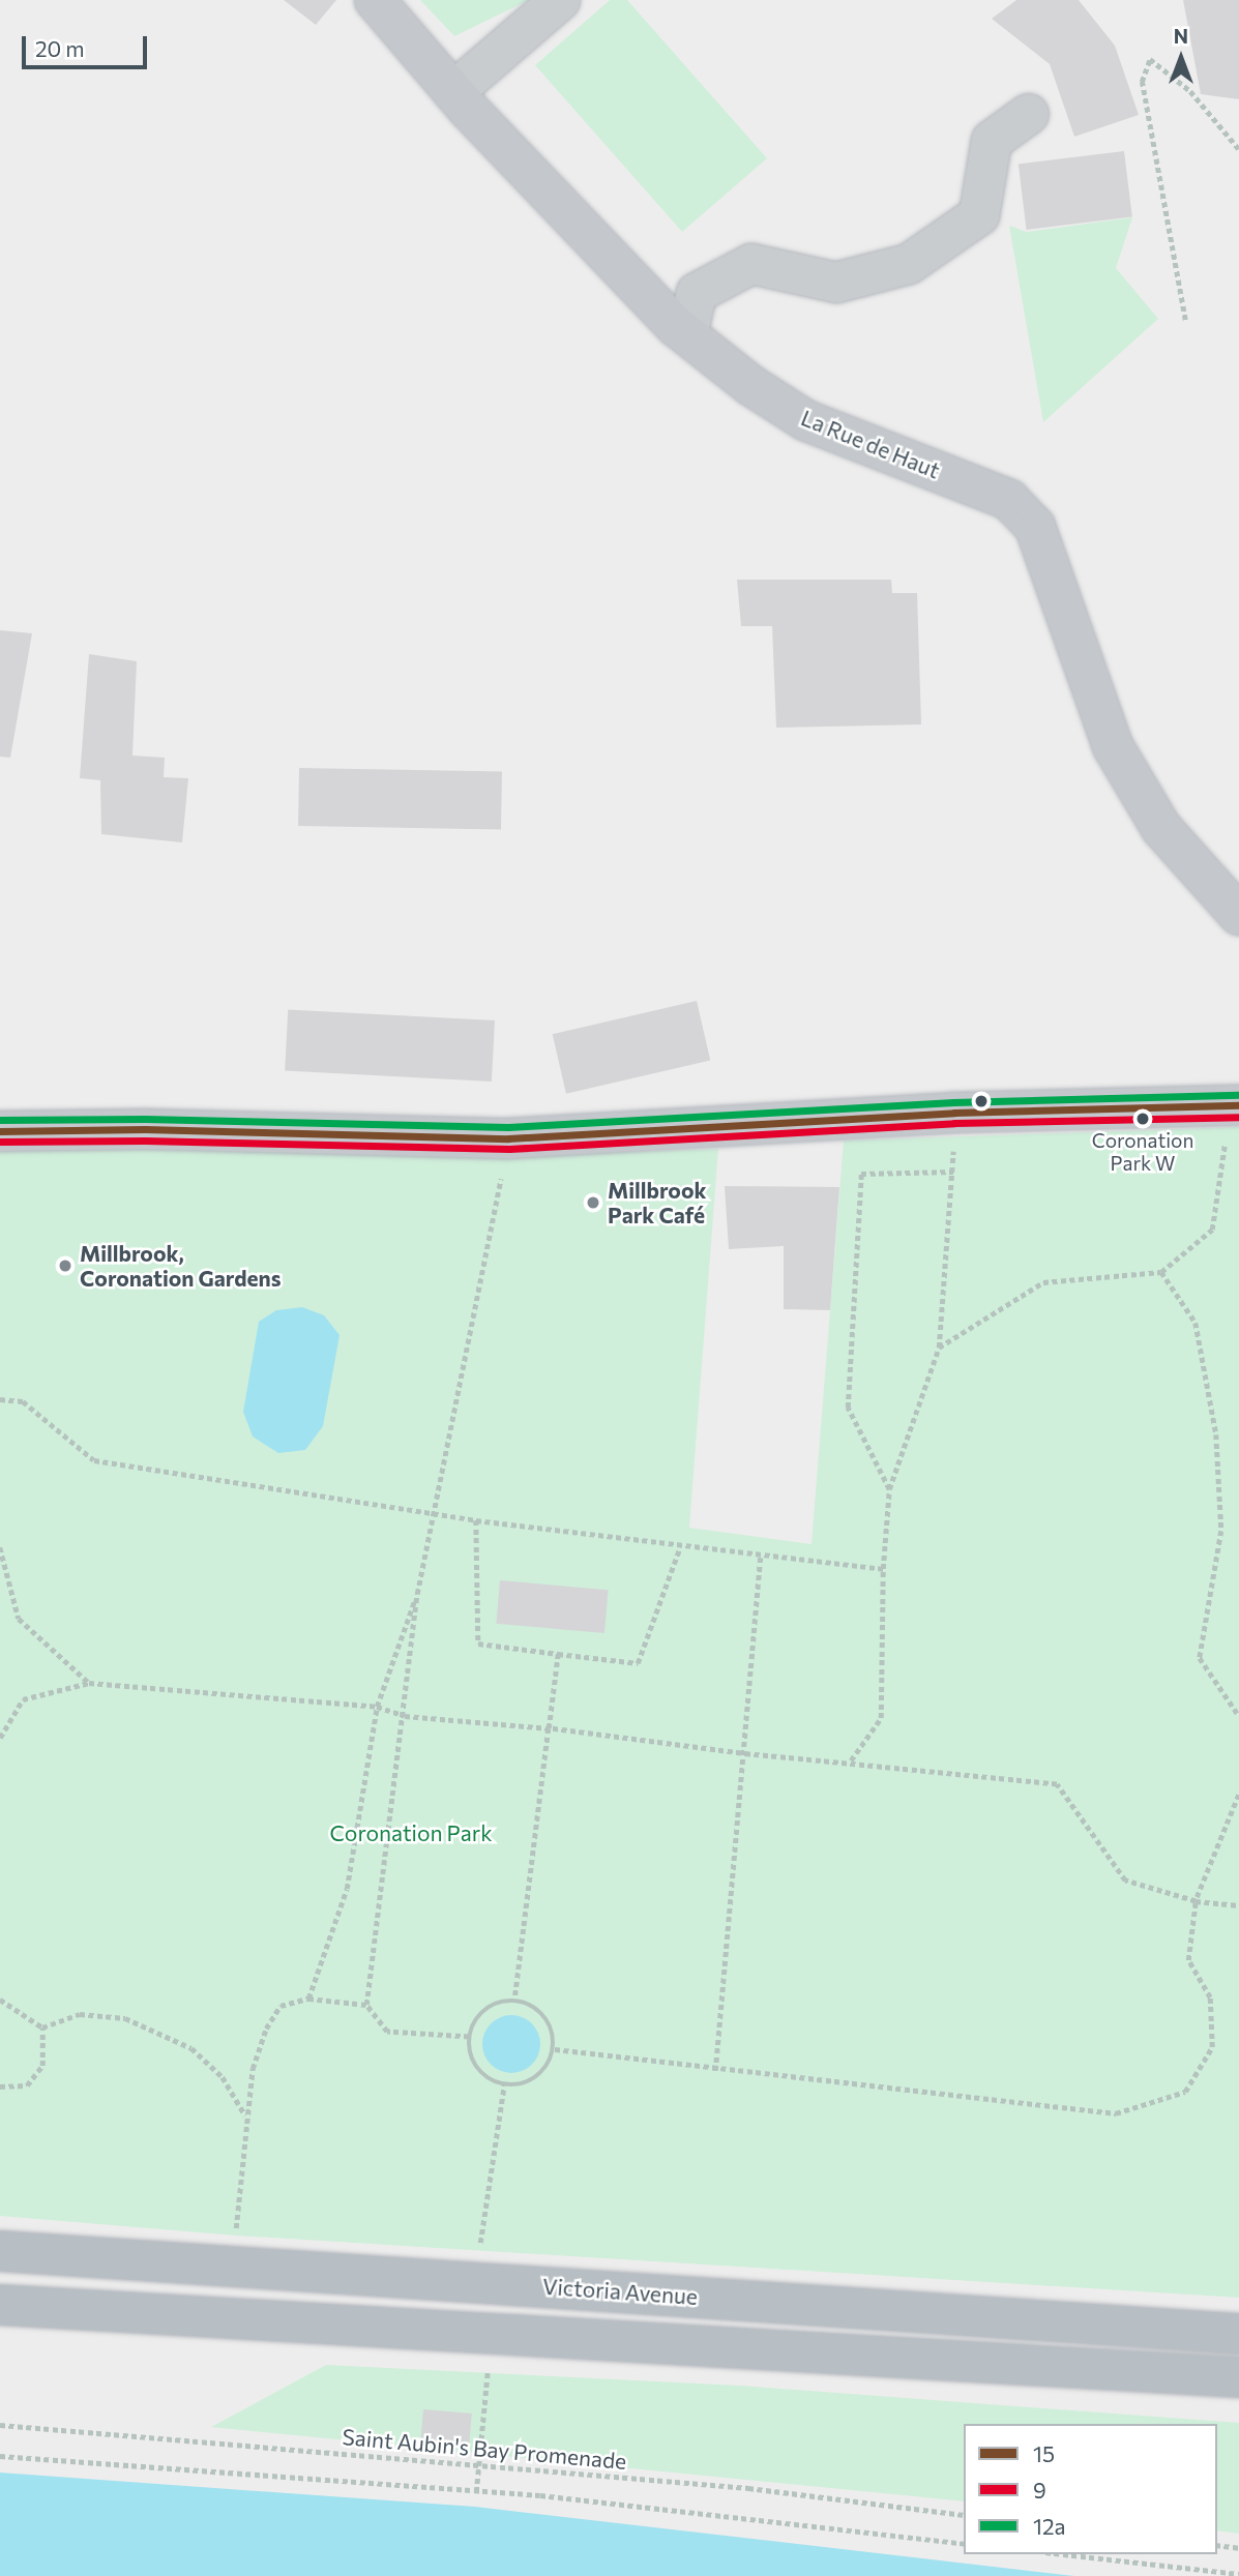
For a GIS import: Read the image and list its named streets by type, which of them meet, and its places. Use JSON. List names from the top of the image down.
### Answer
{
  "streets": {
    "highway": ["Victoria Avenue"],
    "main road": ["La Rue de Haut"],
    "path": ["Saint Aubin's Bay Promenade"]
  },
  "parks": ["Coronation Park"],
  "places": ["Coronation Park W", "Millbrook Park Café", "Millbrook, Coronation Gardens"],
  "lines": ["transit line 12a", "transit line 15", "transit line 9"],
  "legend": ["15", "9", "12a"],
  "scale_bar": "20 m",
  "north": "top"
}
